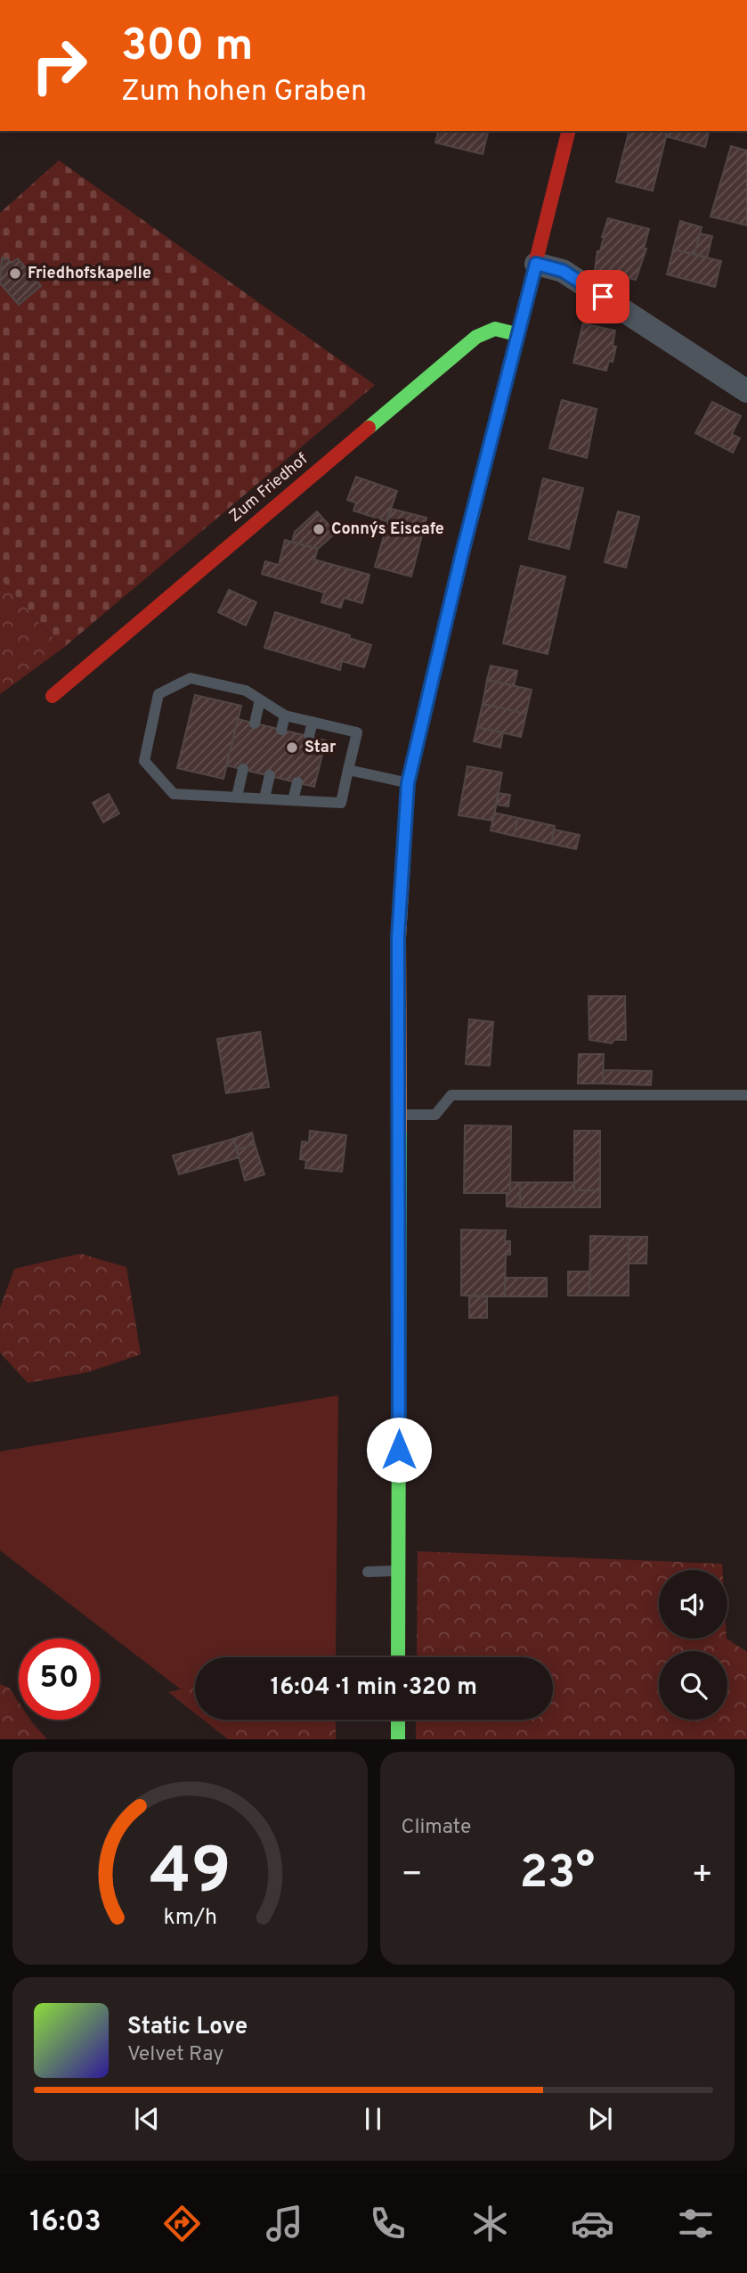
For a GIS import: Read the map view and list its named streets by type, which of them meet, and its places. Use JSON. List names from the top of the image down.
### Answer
{
  "streets": {
    "main road": ["Zum Friedhof"]
  },
  "places": ["Friedhofskapelle", "Conny´s Eiscafe", "Star"],
  "page": {
    "turn": ["300 m", "Zum hohen Graben"],
    "limit": "50",
    "trip": "16:04 · 1 min · 320 m",
    "tile": "Climate",
    "heat": ["−", "23°", "+"],
    "song": ["Static Love", "Velvet Ray"],
    "tabs": "16:03",
    "gauge": ["49", "km/h"]
  }
}
